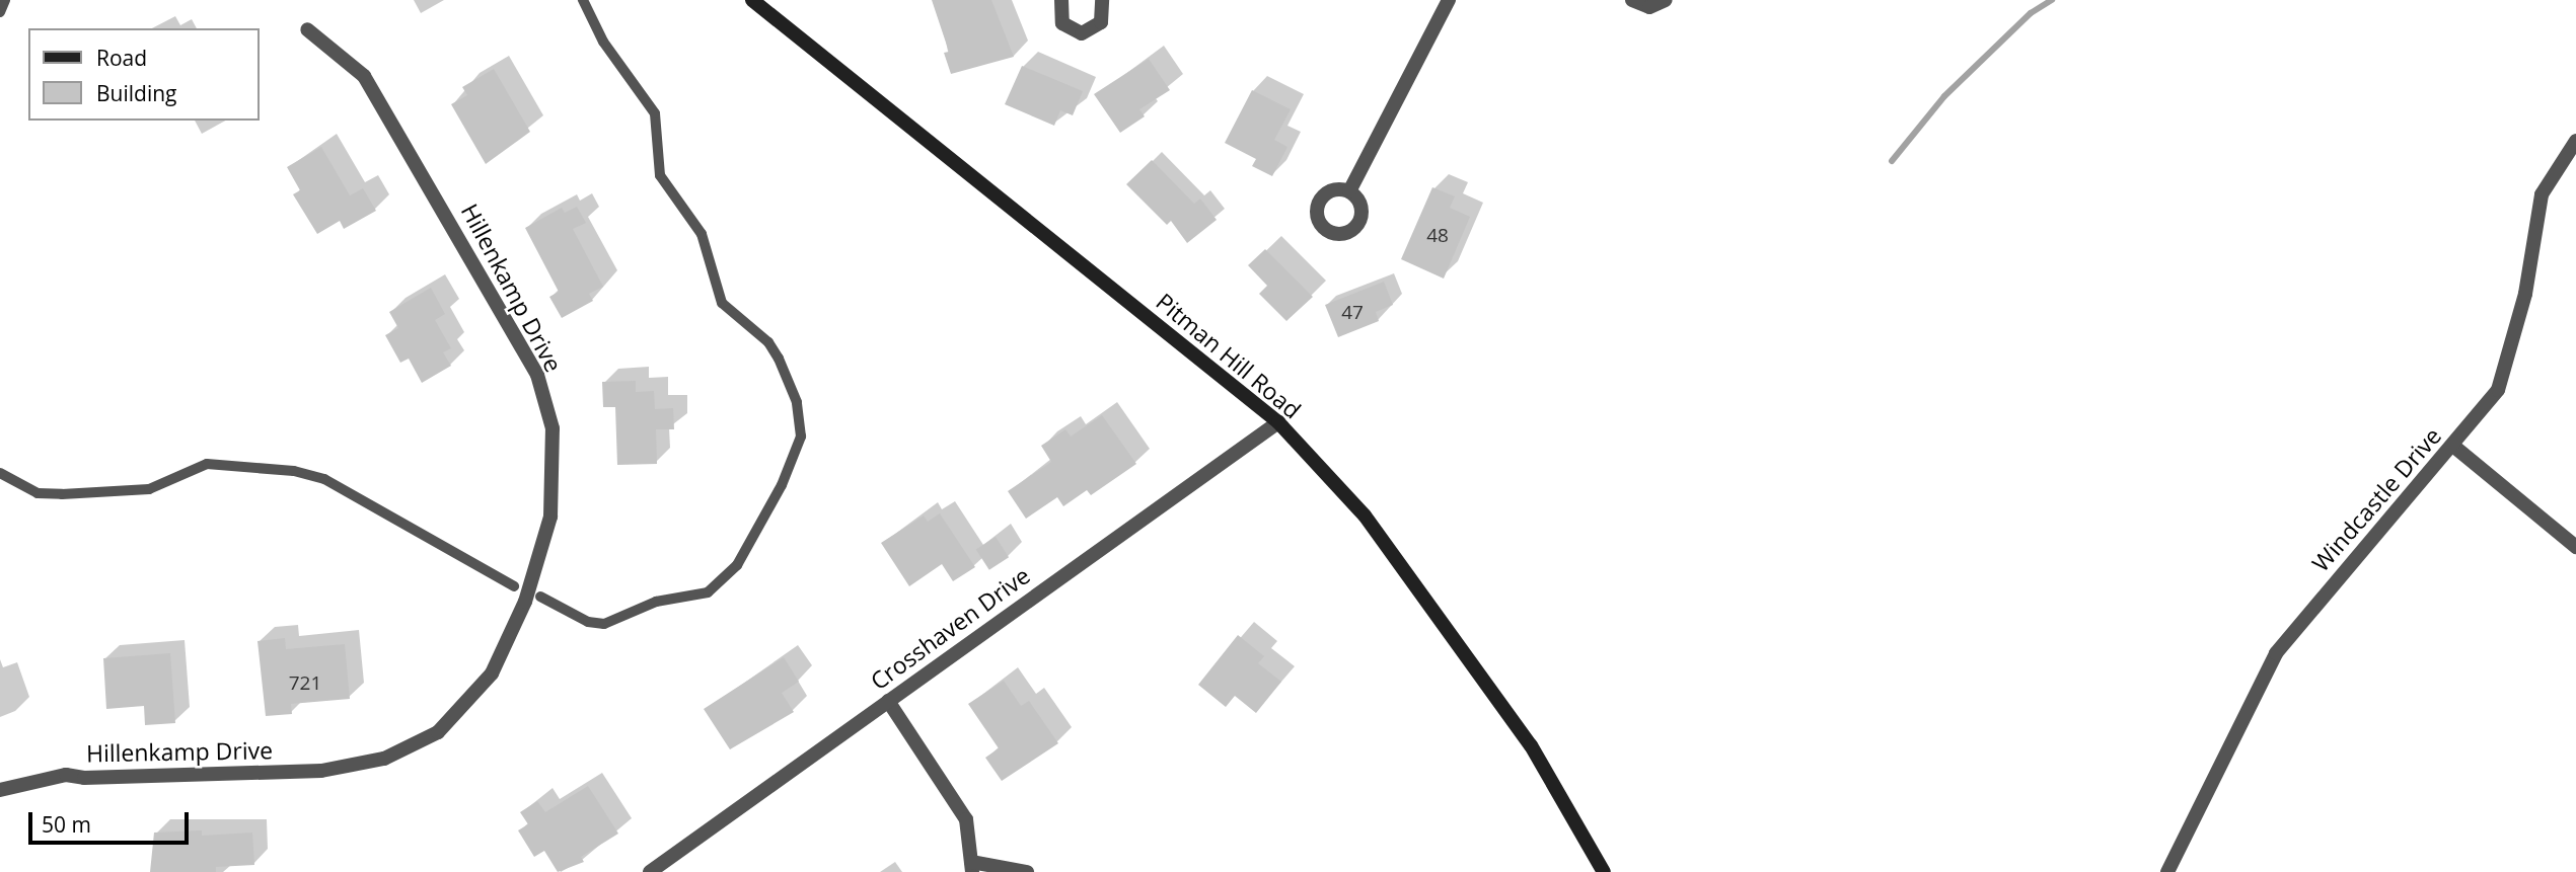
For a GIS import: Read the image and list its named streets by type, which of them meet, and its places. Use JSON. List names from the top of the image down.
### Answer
{
  "streets": {
    "street": [
      "Hillenkamp Drive",
      "Pitman Hill Road",
      "Windcastle Drive",
      "Crosshaven Drive"
    ]
  },
  "crossings": [
    ["Pitman Hill Road", "Crosshaven Drive"]
  ],
  "house_numbers": ["48", "47", "721"],
  "legend": ["Road", "Building"],
  "scale_bar": "50 m"
}
